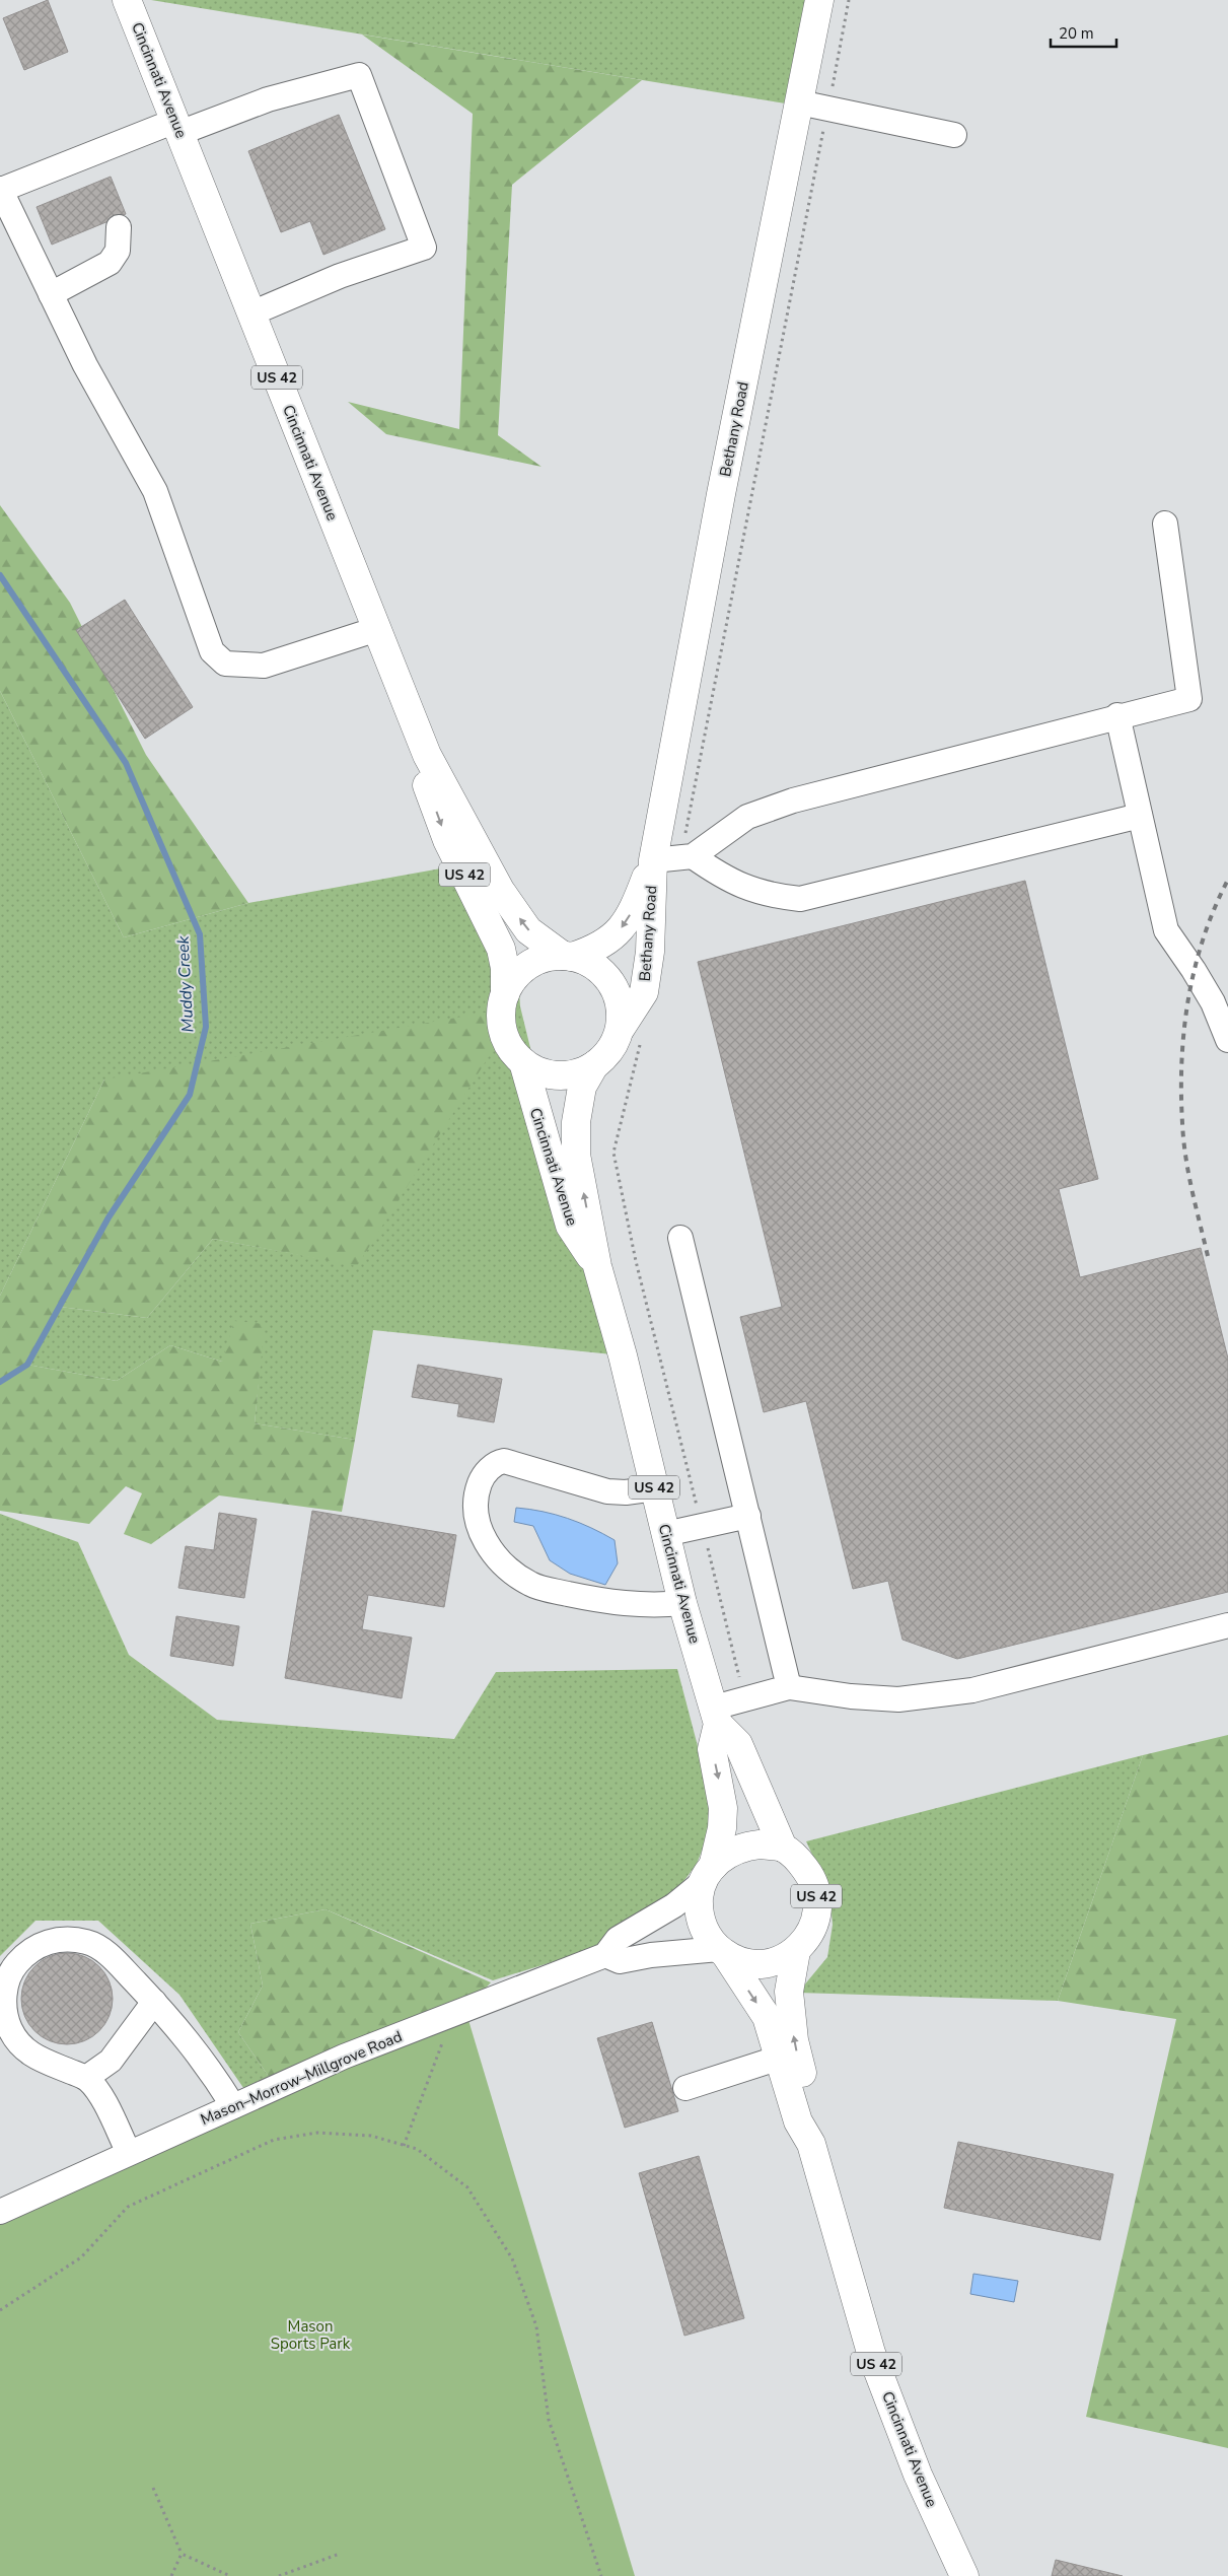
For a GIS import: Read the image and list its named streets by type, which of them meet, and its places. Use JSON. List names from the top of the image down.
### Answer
{
  "streets": {
    "main road": ["Cincinnati Avenue", "US 42", "Bethany Road"],
    "street": ["Mason–Morrow–Millgrove Road"]
  },
  "crossings": [
    ["Cincinnati Avenue", "US 42"],
    ["Cincinnati Avenue", "Bethany Road"],
    ["Cincinnati Avenue", "Mason–Morrow–Millgrove Road"],
    ["US 42", "Mason–Morrow–Millgrove Road"]
  ],
  "water": ["Muddy Creek"],
  "parks": ["Mason Sports Park"],
  "scale_bar": "20 m"
}
